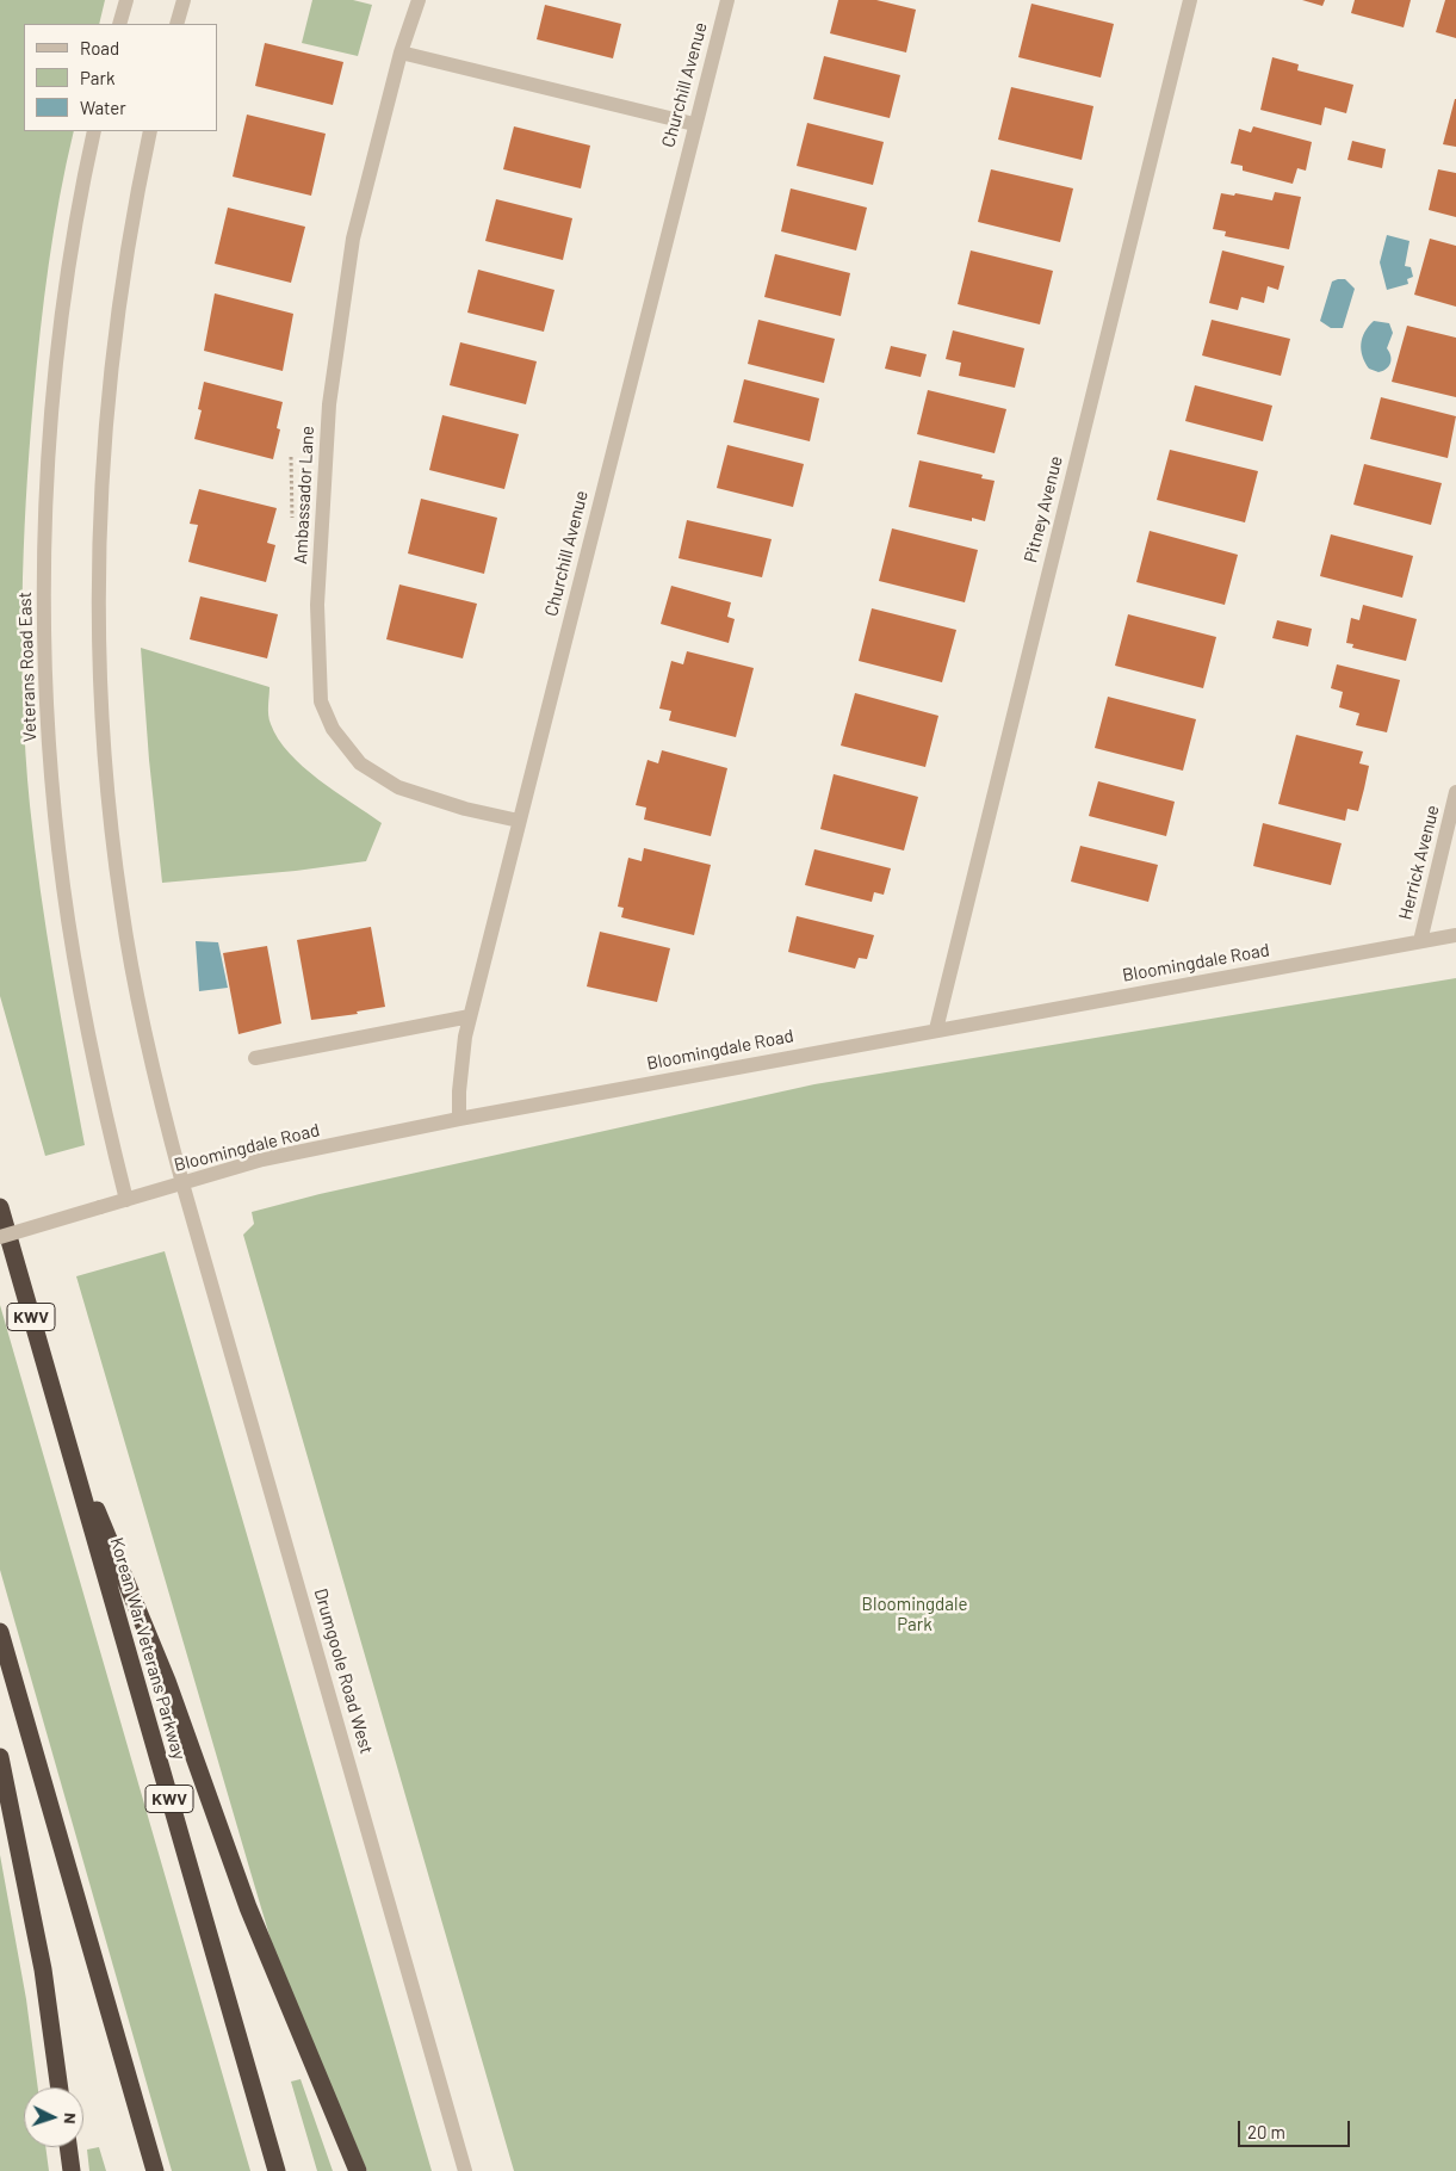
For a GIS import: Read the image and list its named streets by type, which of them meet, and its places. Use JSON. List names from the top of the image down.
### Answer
{
  "streets": {
    "highway": ["KWV", "Korean War Veterans Parkway"],
    "street": [
      "Churchill Avenue",
      "Ambassador Lane",
      "Pitney Avenue",
      "Veterans Road East",
      "Herrick Avenue",
      "Bloomingdale Road",
      "Drumgoole Road West"
    ]
  },
  "crossings": [
    ["Churchill Avenue", "Ambassador Lane"],
    ["Churchill Avenue", "Bloomingdale Road"],
    ["Pitney Avenue", "Bloomingdale Road"],
    ["Veterans Road East", "Bloomingdale Road"],
    ["Herrick Avenue", "Bloomingdale Road"],
    ["Bloomingdale Road", "Drumgoole Road West"]
  ],
  "parks": ["Bloomingdale Park"],
  "legend": ["Road", "Park", "Water"],
  "scale_bar": "20 m",
  "north": "right"
}
